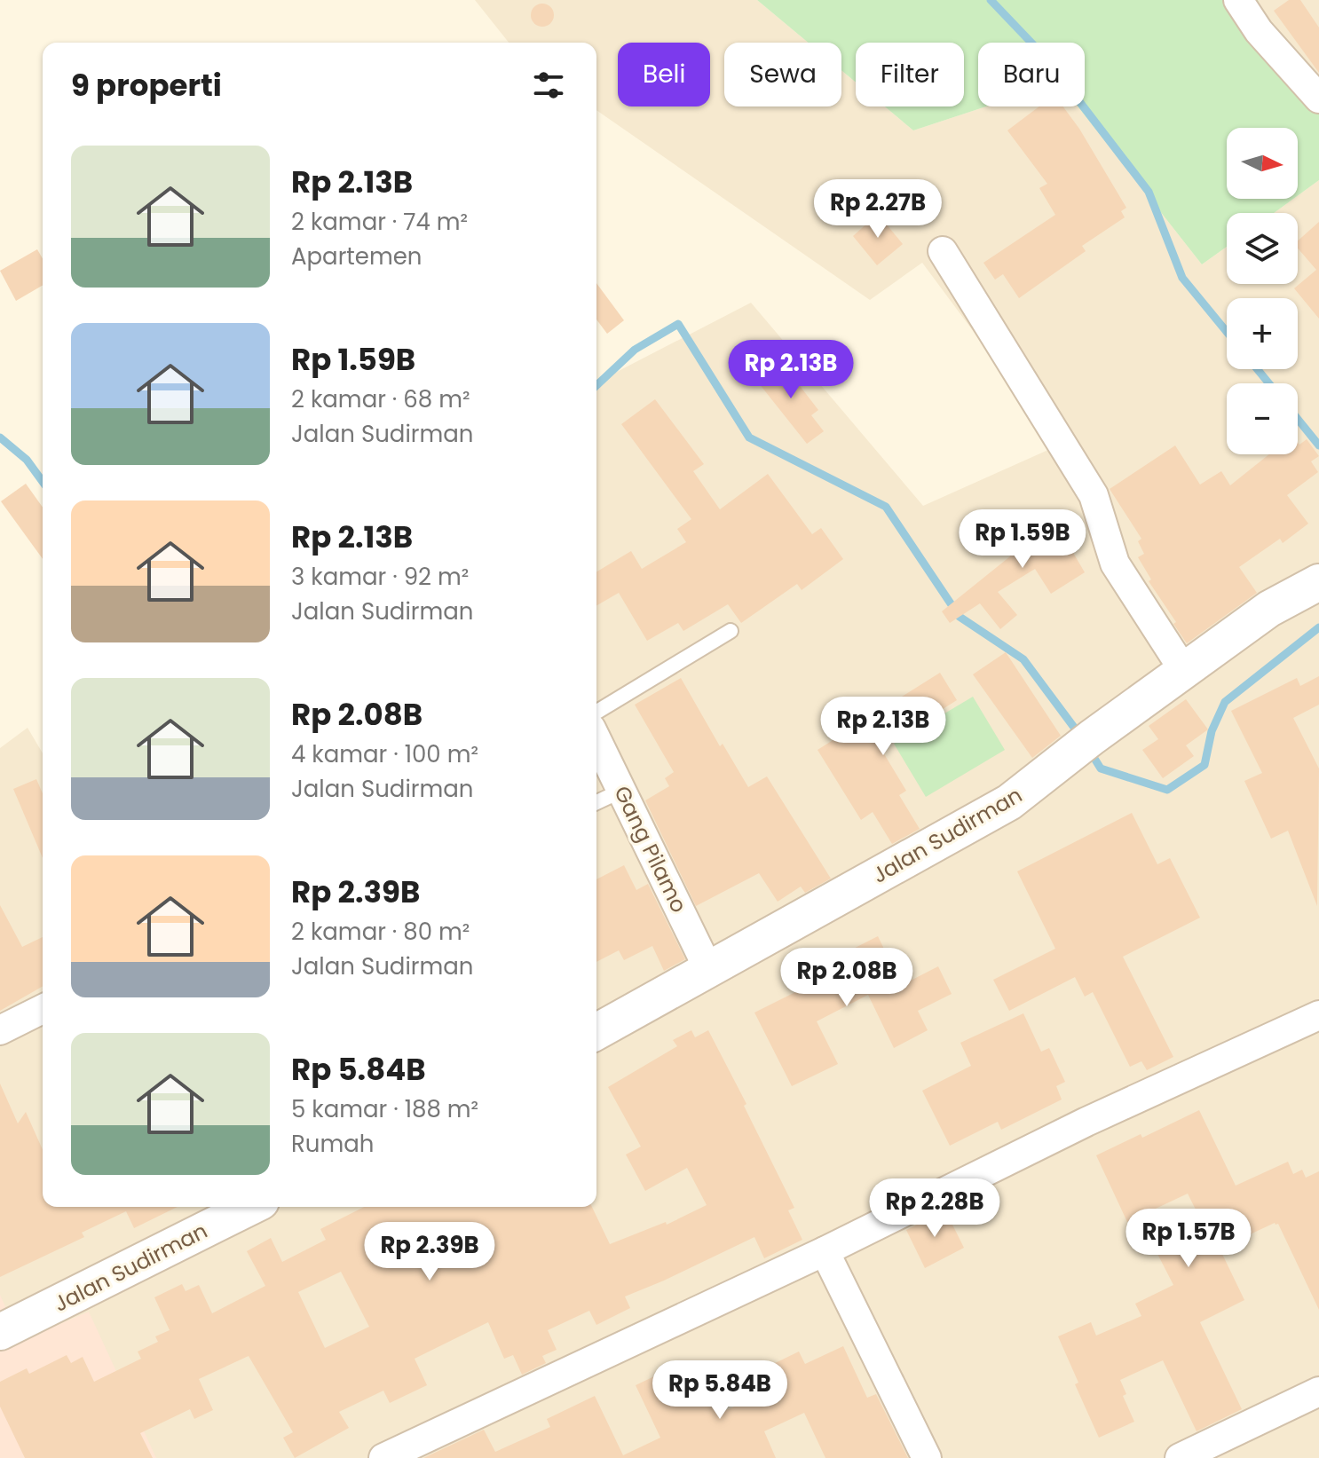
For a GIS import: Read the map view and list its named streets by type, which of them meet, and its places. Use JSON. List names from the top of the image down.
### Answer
{
  "streets": {
    "street": ["Jalan Sudirman", "Gang Pilamo"]
  },
  "crossings": [
    ["Jalan Sudirman", "Gang Pilamo"]
  ],
  "north": "right",
  "page": {
    "chip": [
      "Beli",
      "Sewa",
      "Filter",
      "Baru"
    ],
    "heading": "9 properti",
    "map_buttons": ["+", "−"],
    "list": [
      {
        "name": "Rp 2.13B",
        "note": "2 kamar · 74 m² · Apartemen"
      },
      {
        "name": "Rp 1.59B",
        "note": "2 kamar · 68 m² · Jalan Sudirman"
      },
      {
        "name": "Rp 2.13B",
        "note": "3 kamar · 92 m² · Jalan Sudirman"
      },
      {
        "name": "Rp 2.08B",
        "note": "4 kamar · 100 m² · Jalan Sudirman"
      },
      {
        "name": "Rp 2.39B",
        "note": "2 kamar · 80 m² · Jalan Sudirman"
      },
      {
        "name": "Rp 5.84B",
        "note": "5 kamar · 188 m² · Rumah"
      }
    ],
    "price": [
      "Rp 2.27B",
      "Rp 2.13B",
      "Rp 1.59B",
      "Rp 2.13B",
      "Rp 2.08B",
      "Rp 2.28B",
      "Rp 1.57B",
      "Rp 2.39B",
      "Rp 5.84B"
    ]
  }
}
